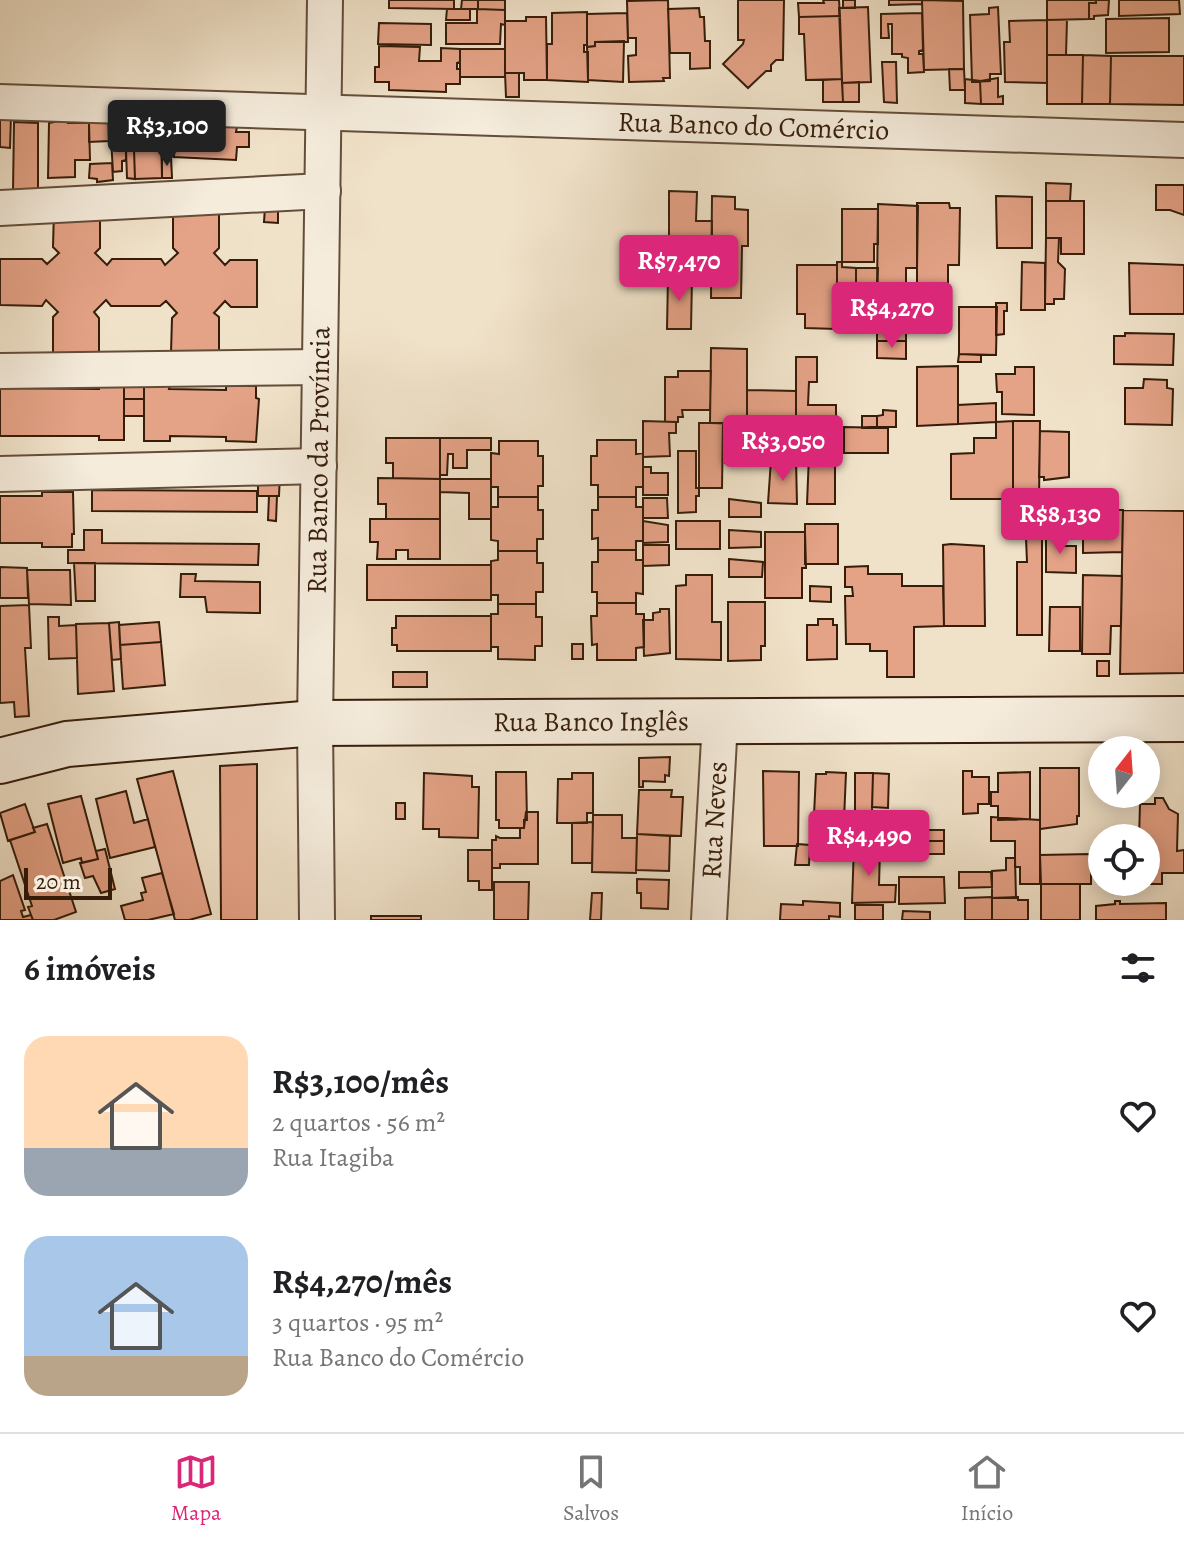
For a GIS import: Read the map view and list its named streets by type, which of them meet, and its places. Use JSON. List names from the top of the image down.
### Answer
{
  "streets": {
    "street": [
      "Rua Banco do Comércio",
      "Rua Banco da Província",
      "Rua Banco Inglês",
      "Rua Neves"
    ]
  },
  "crossings": [
    ["Rua Banco do Comércio", "Rua Banco da Província"],
    ["Rua Banco da Província", "Rua Banco Inglês"],
    ["Rua Banco Inglês", "Rua Neves"]
  ],
  "scale_bar": "20 m",
  "north": "top",
  "page": {
    "price": [
      "R$3,100",
      "R$7,470",
      "R$4,270",
      "R$3,050",
      "R$8,130",
      "R$4,490"
    ],
    "scale": "20 m",
    "heading": "6 imóveis",
    "list": [
      {
        "name": "R$3,100/mês",
        "note": "2 quartos · 56 m² · Rua Itagiba"
      },
      {
        "name": "R$4,270/mês",
        "note": "3 quartos · 95 m² · Rua Banco do Comércio"
      }
    ],
    "tabs": ["Mapa", "Salvos", "Início"]
  }
}
